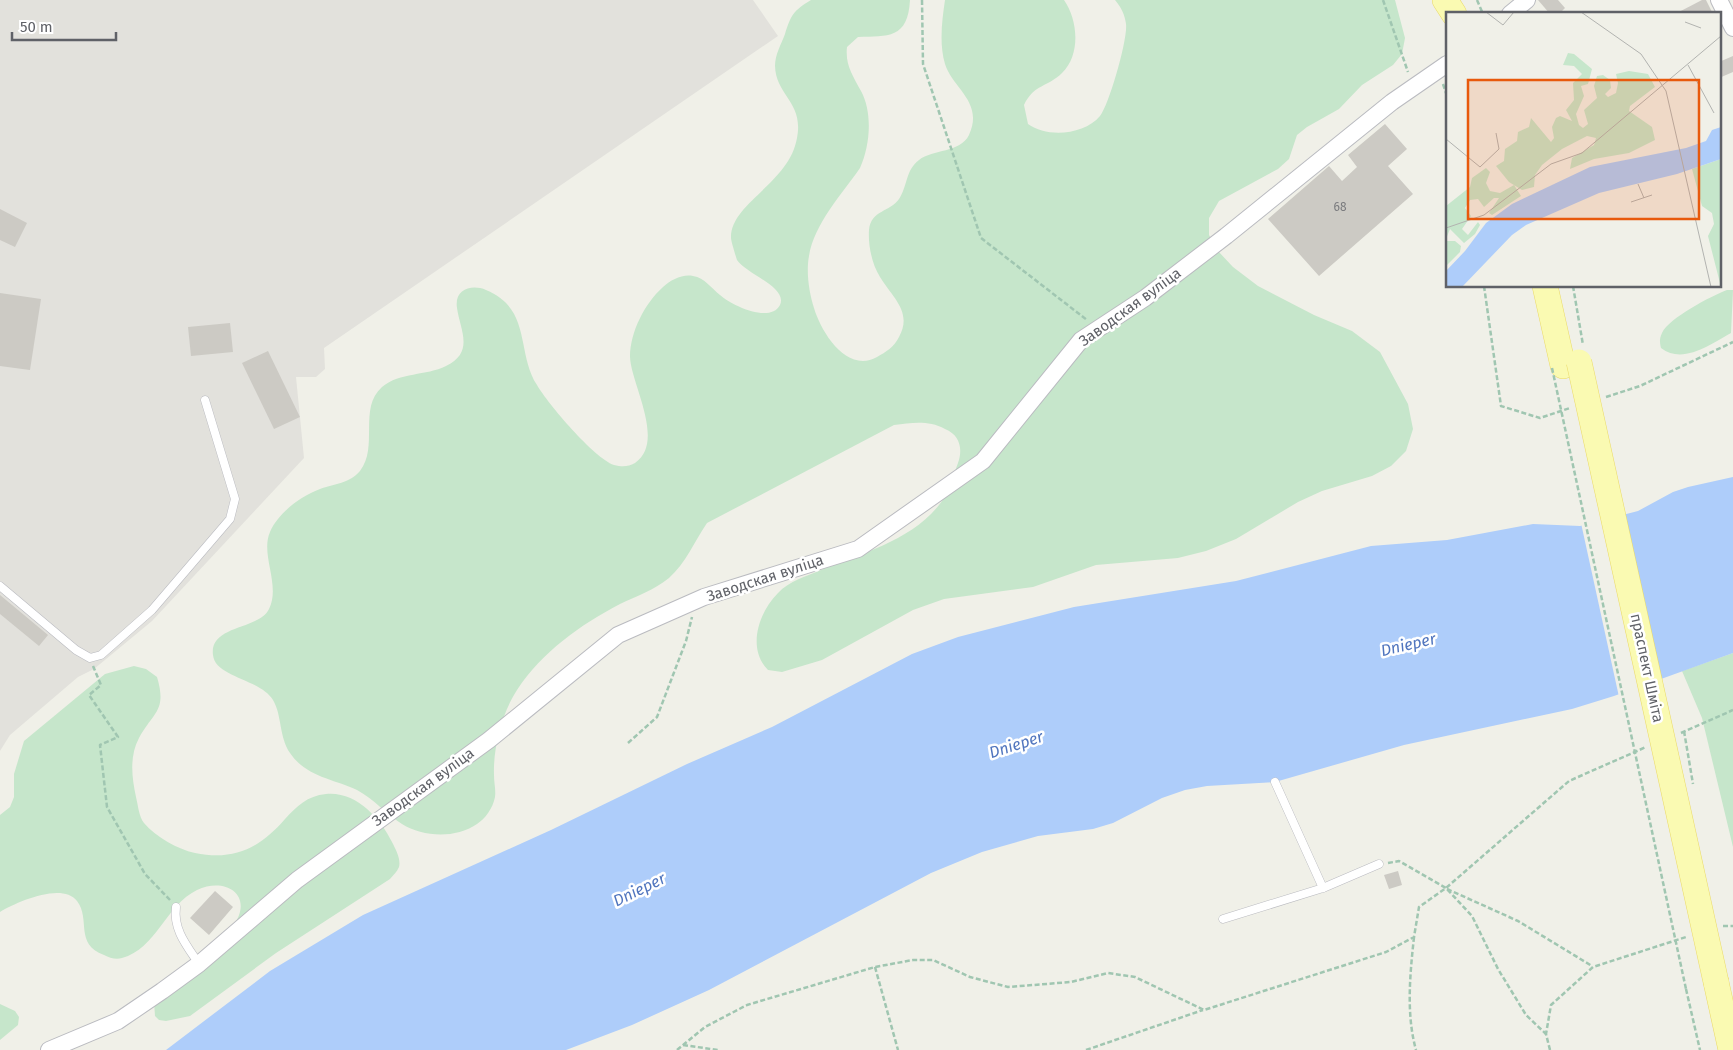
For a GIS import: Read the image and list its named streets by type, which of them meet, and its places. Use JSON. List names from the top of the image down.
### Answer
{
  "streets": {
    "main road": ["праспект Шміта"],
    "street": ["Заводская вуліца"]
  },
  "water": ["Dnieper"],
  "house_numbers": ["68"],
  "scale_bar": "50 m"
}
